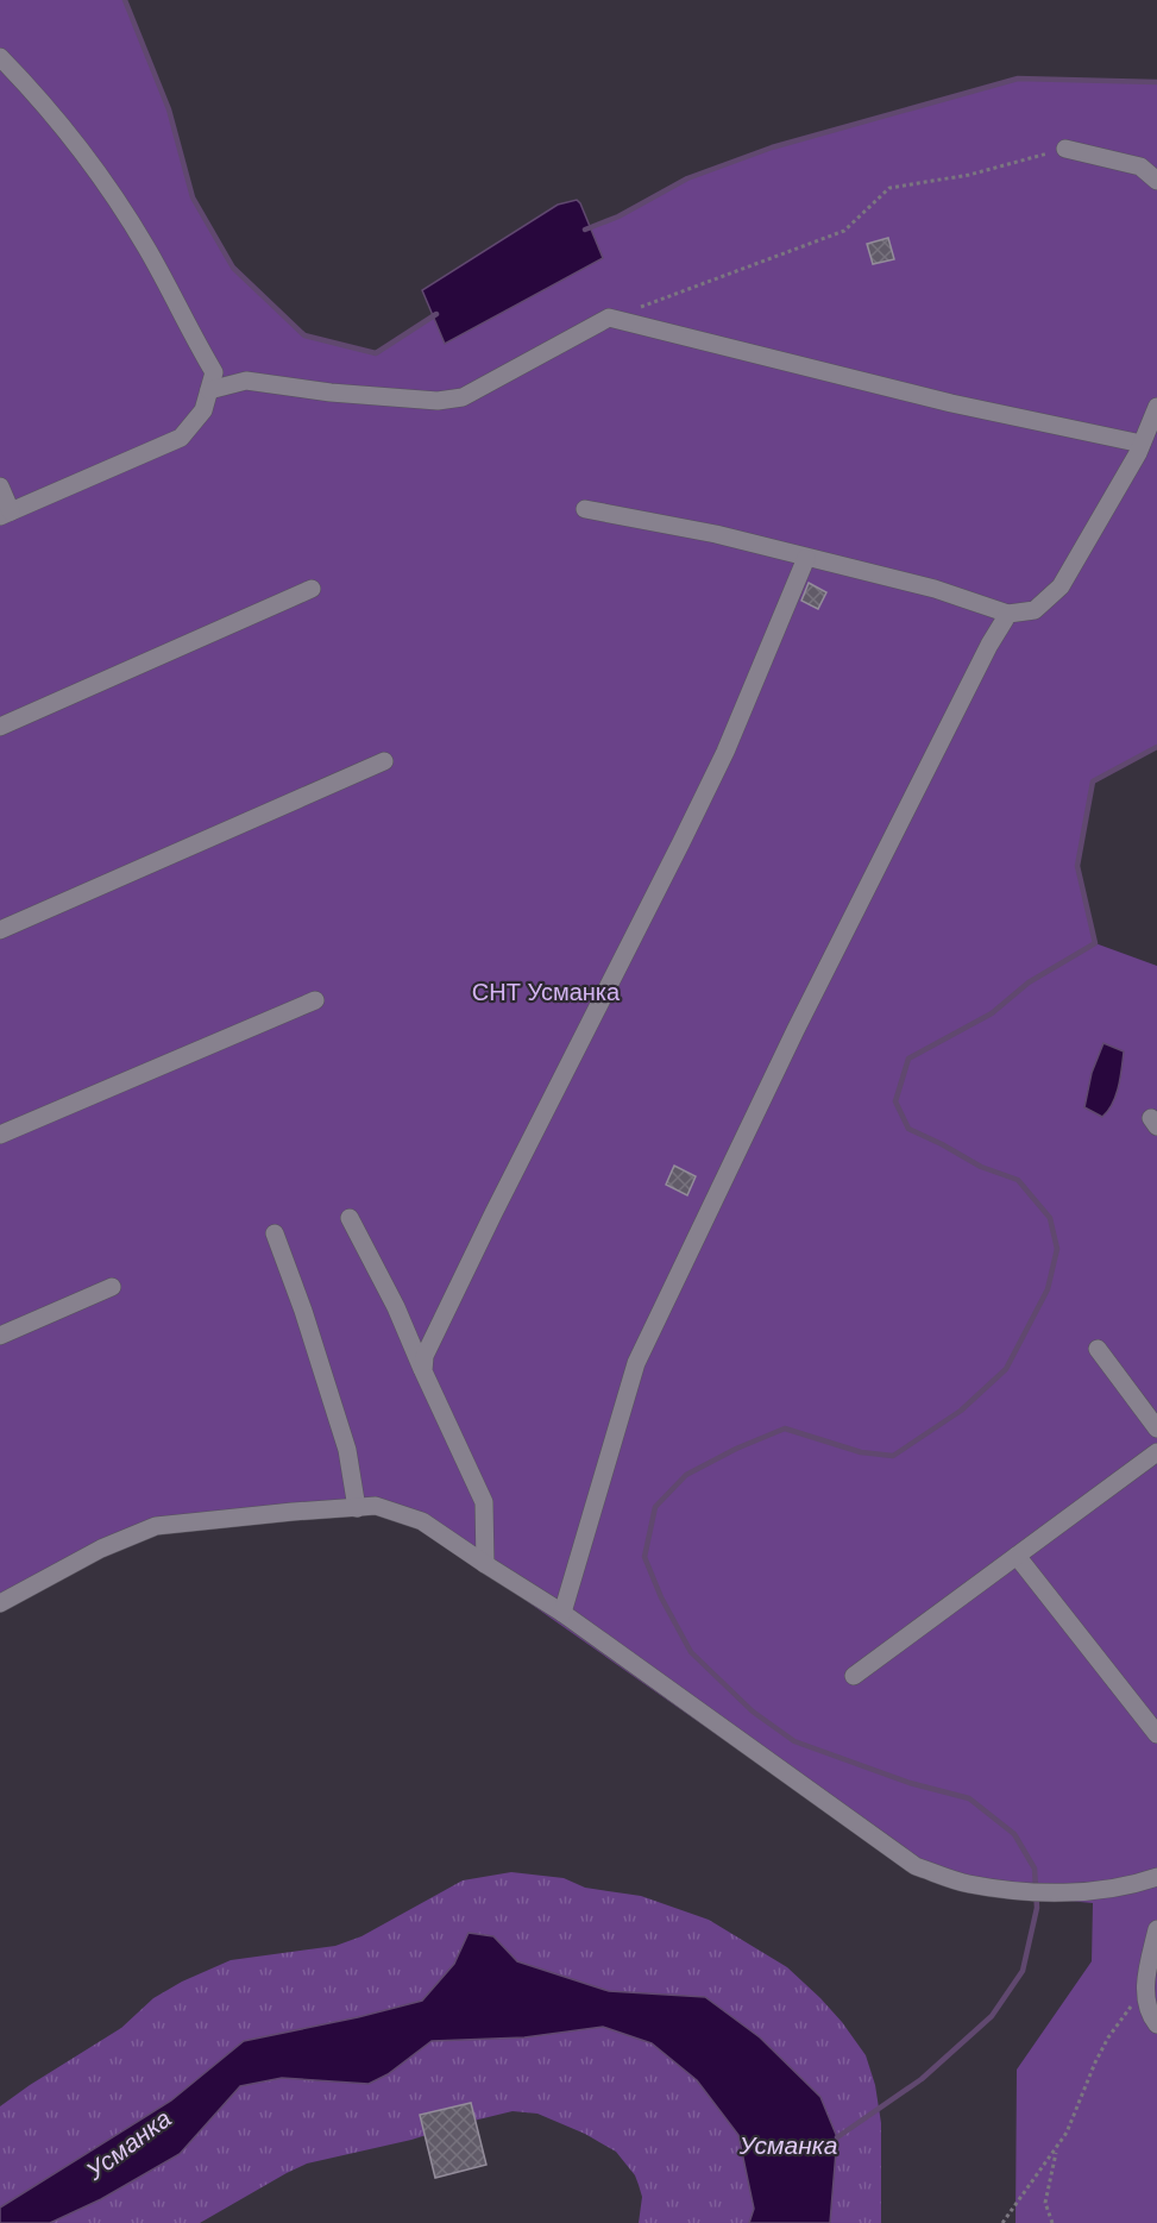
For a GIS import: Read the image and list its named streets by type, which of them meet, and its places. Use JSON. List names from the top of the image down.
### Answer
{
  "water": ["Усманка"],
  "parks": ["СНТ Усманка"]
}
